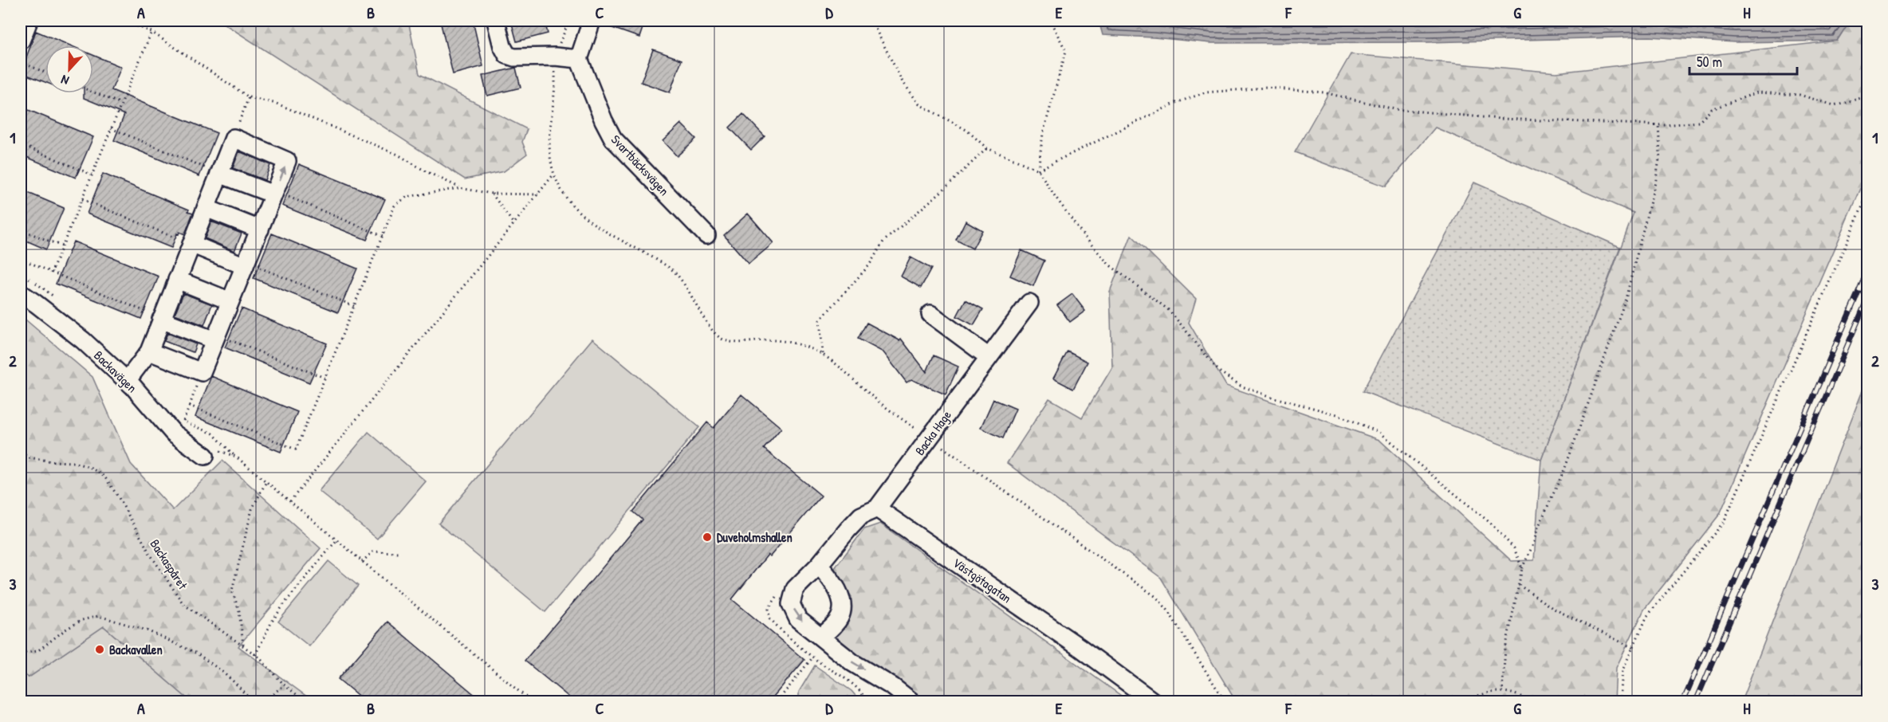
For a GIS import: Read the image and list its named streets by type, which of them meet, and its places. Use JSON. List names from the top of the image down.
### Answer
{
  "streets": {
    "street": [
      "Svartbäcksvägen",
      "Backavägen",
      "Backa Hage",
      "Västgötagatan"
    ],
    "path": ["Backaspåret"]
  },
  "crossings": [
    ["Backa Hage", "Västgötagatan"]
  ],
  "places": ["Duveholmshallen", "Backavallen"],
  "scale_bar": "50 m",
  "north": "bottom",
  "grid": {
    "columns": [
      "A",
      "B",
      "C",
      "D",
      "E",
      "F",
      "G",
      "H"
    ],
    "rows": ["1", "2", "3"]
  }
}
